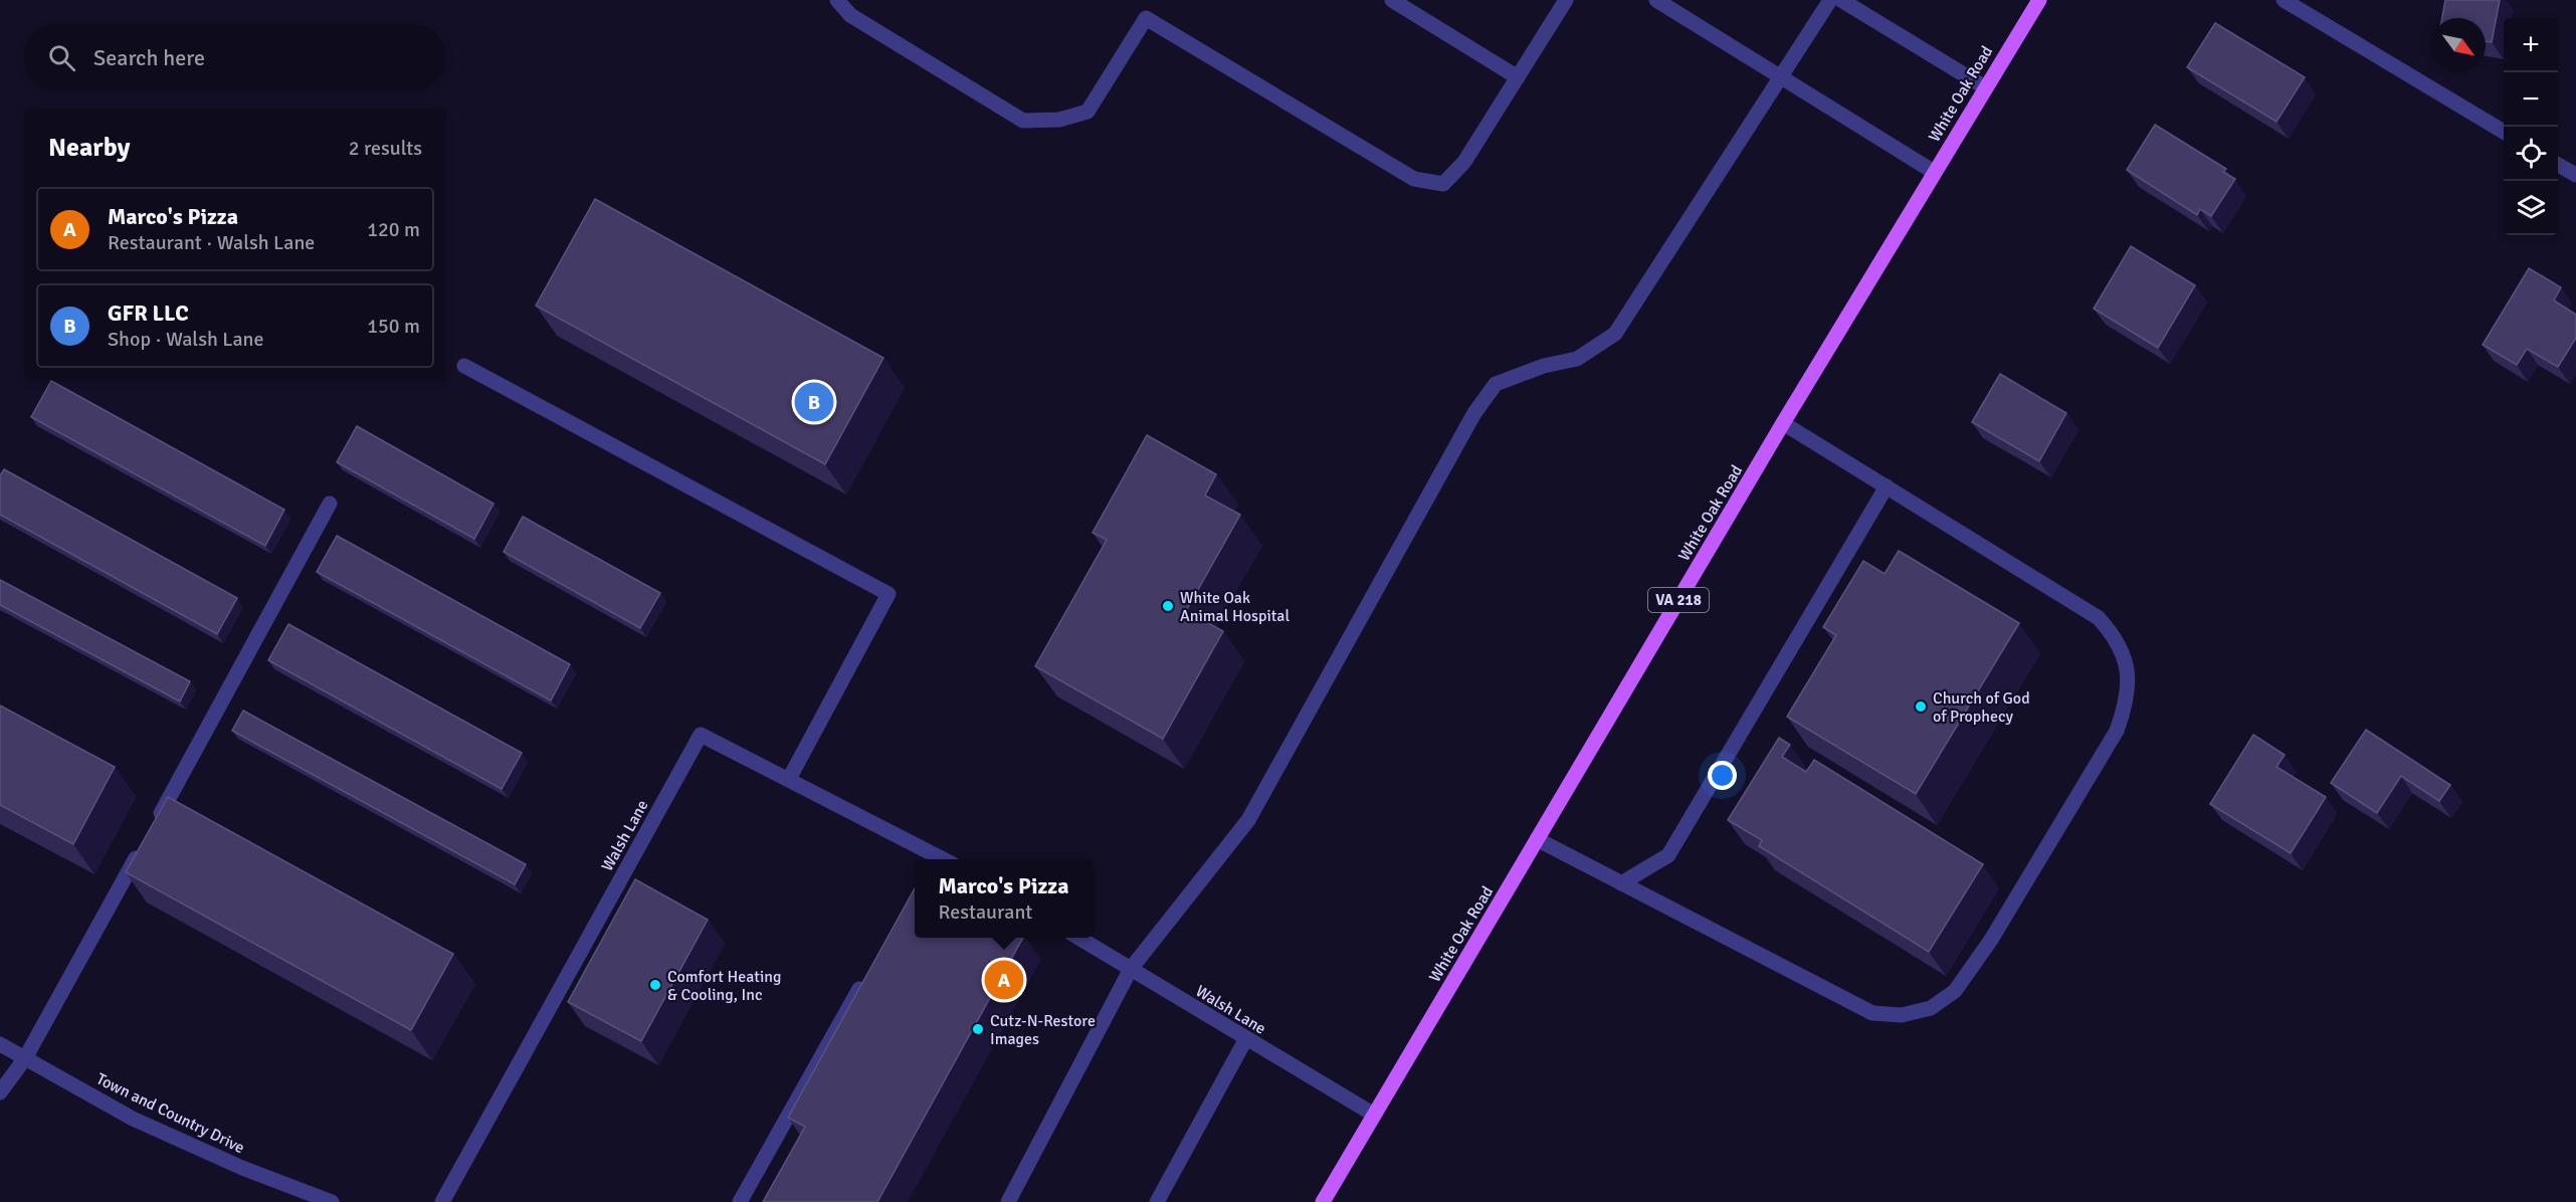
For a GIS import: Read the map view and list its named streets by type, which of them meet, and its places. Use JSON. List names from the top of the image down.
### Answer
{
  "streets": {
    "main road": ["White Oak Road", "VA 218"],
    "street": ["Walsh Lane", "Town and Country Drive"]
  },
  "crossings": [
    ["White Oak Road", "Walsh Lane"]
  ],
  "places": [
    "White Oak Animal Hospital",
    "Church of God of Prophecy",
    "Comfort Heating & Cooling, Inc",
    "Cutz-N-Restore Images"
  ],
  "north": "bottom right",
  "page": {
    "map_buttons": ["+", "−"],
    "search": "Search here",
    "heading": ["Nearby", "2 results"],
    "list": [
      {
        "mark": "A",
        "name": "Marco's Pizza",
        "note": "Restaurant · Walsh Lane",
        "value": "120 m"
      },
      {
        "mark": "B",
        "name": "GFR LLC",
        "note": "Shop · Walsh Lane",
        "value": "150 m"
      }
    ],
    "pins": ["B", "A"],
    "popup": ["Marco's Pizza", "Restaurant"]
  }
}
